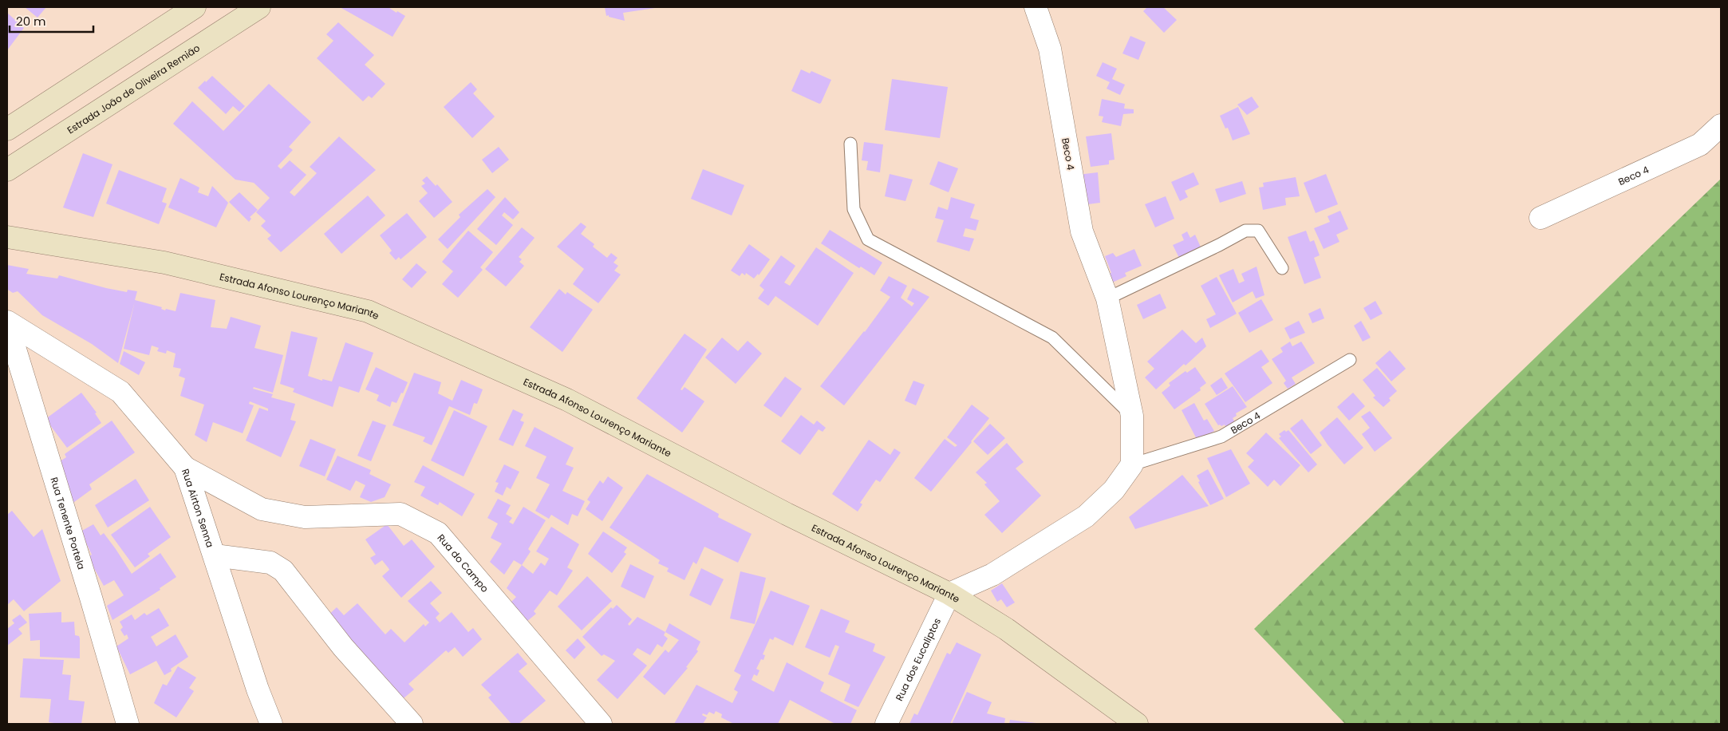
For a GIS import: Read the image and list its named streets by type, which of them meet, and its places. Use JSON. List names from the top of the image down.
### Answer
{
  "streets": {
    "main road": ["Estrada João de Oliveira Remião", "Estrada Afonso Lourenço Mariante"],
    "street": [
      "Beco 4",
      "Rua Airton Senna",
      "Rua Tenente Portela",
      "Rua do Campo",
      "Rua dos Eucaliptos"
    ]
  },
  "crossings": [
    ["Estrada Afonso Lourenço Mariante", "Rua dos Eucaliptos"],
    ["Rua Airton Senna", "Rua Tenente Portela"],
    ["Rua Airton Senna", "Rua do Campo"]
  ],
  "scale_bar": "20 m"
}
